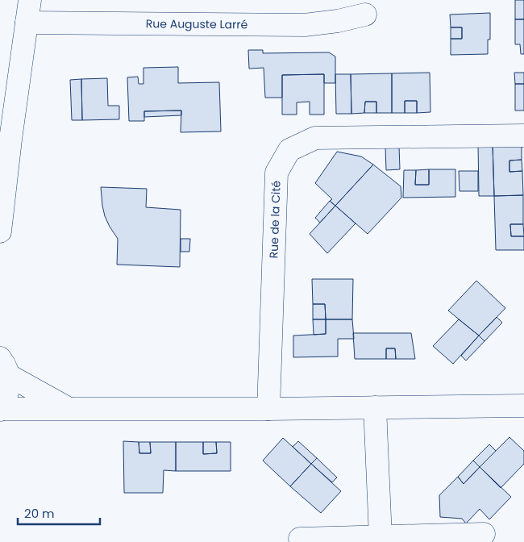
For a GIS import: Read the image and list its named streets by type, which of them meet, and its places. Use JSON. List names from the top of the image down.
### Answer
{
  "streets": {
    "street": ["Rue Auguste Larré", "Rue de la Cité"]
  },
  "scale_bar": "20 m"
}
